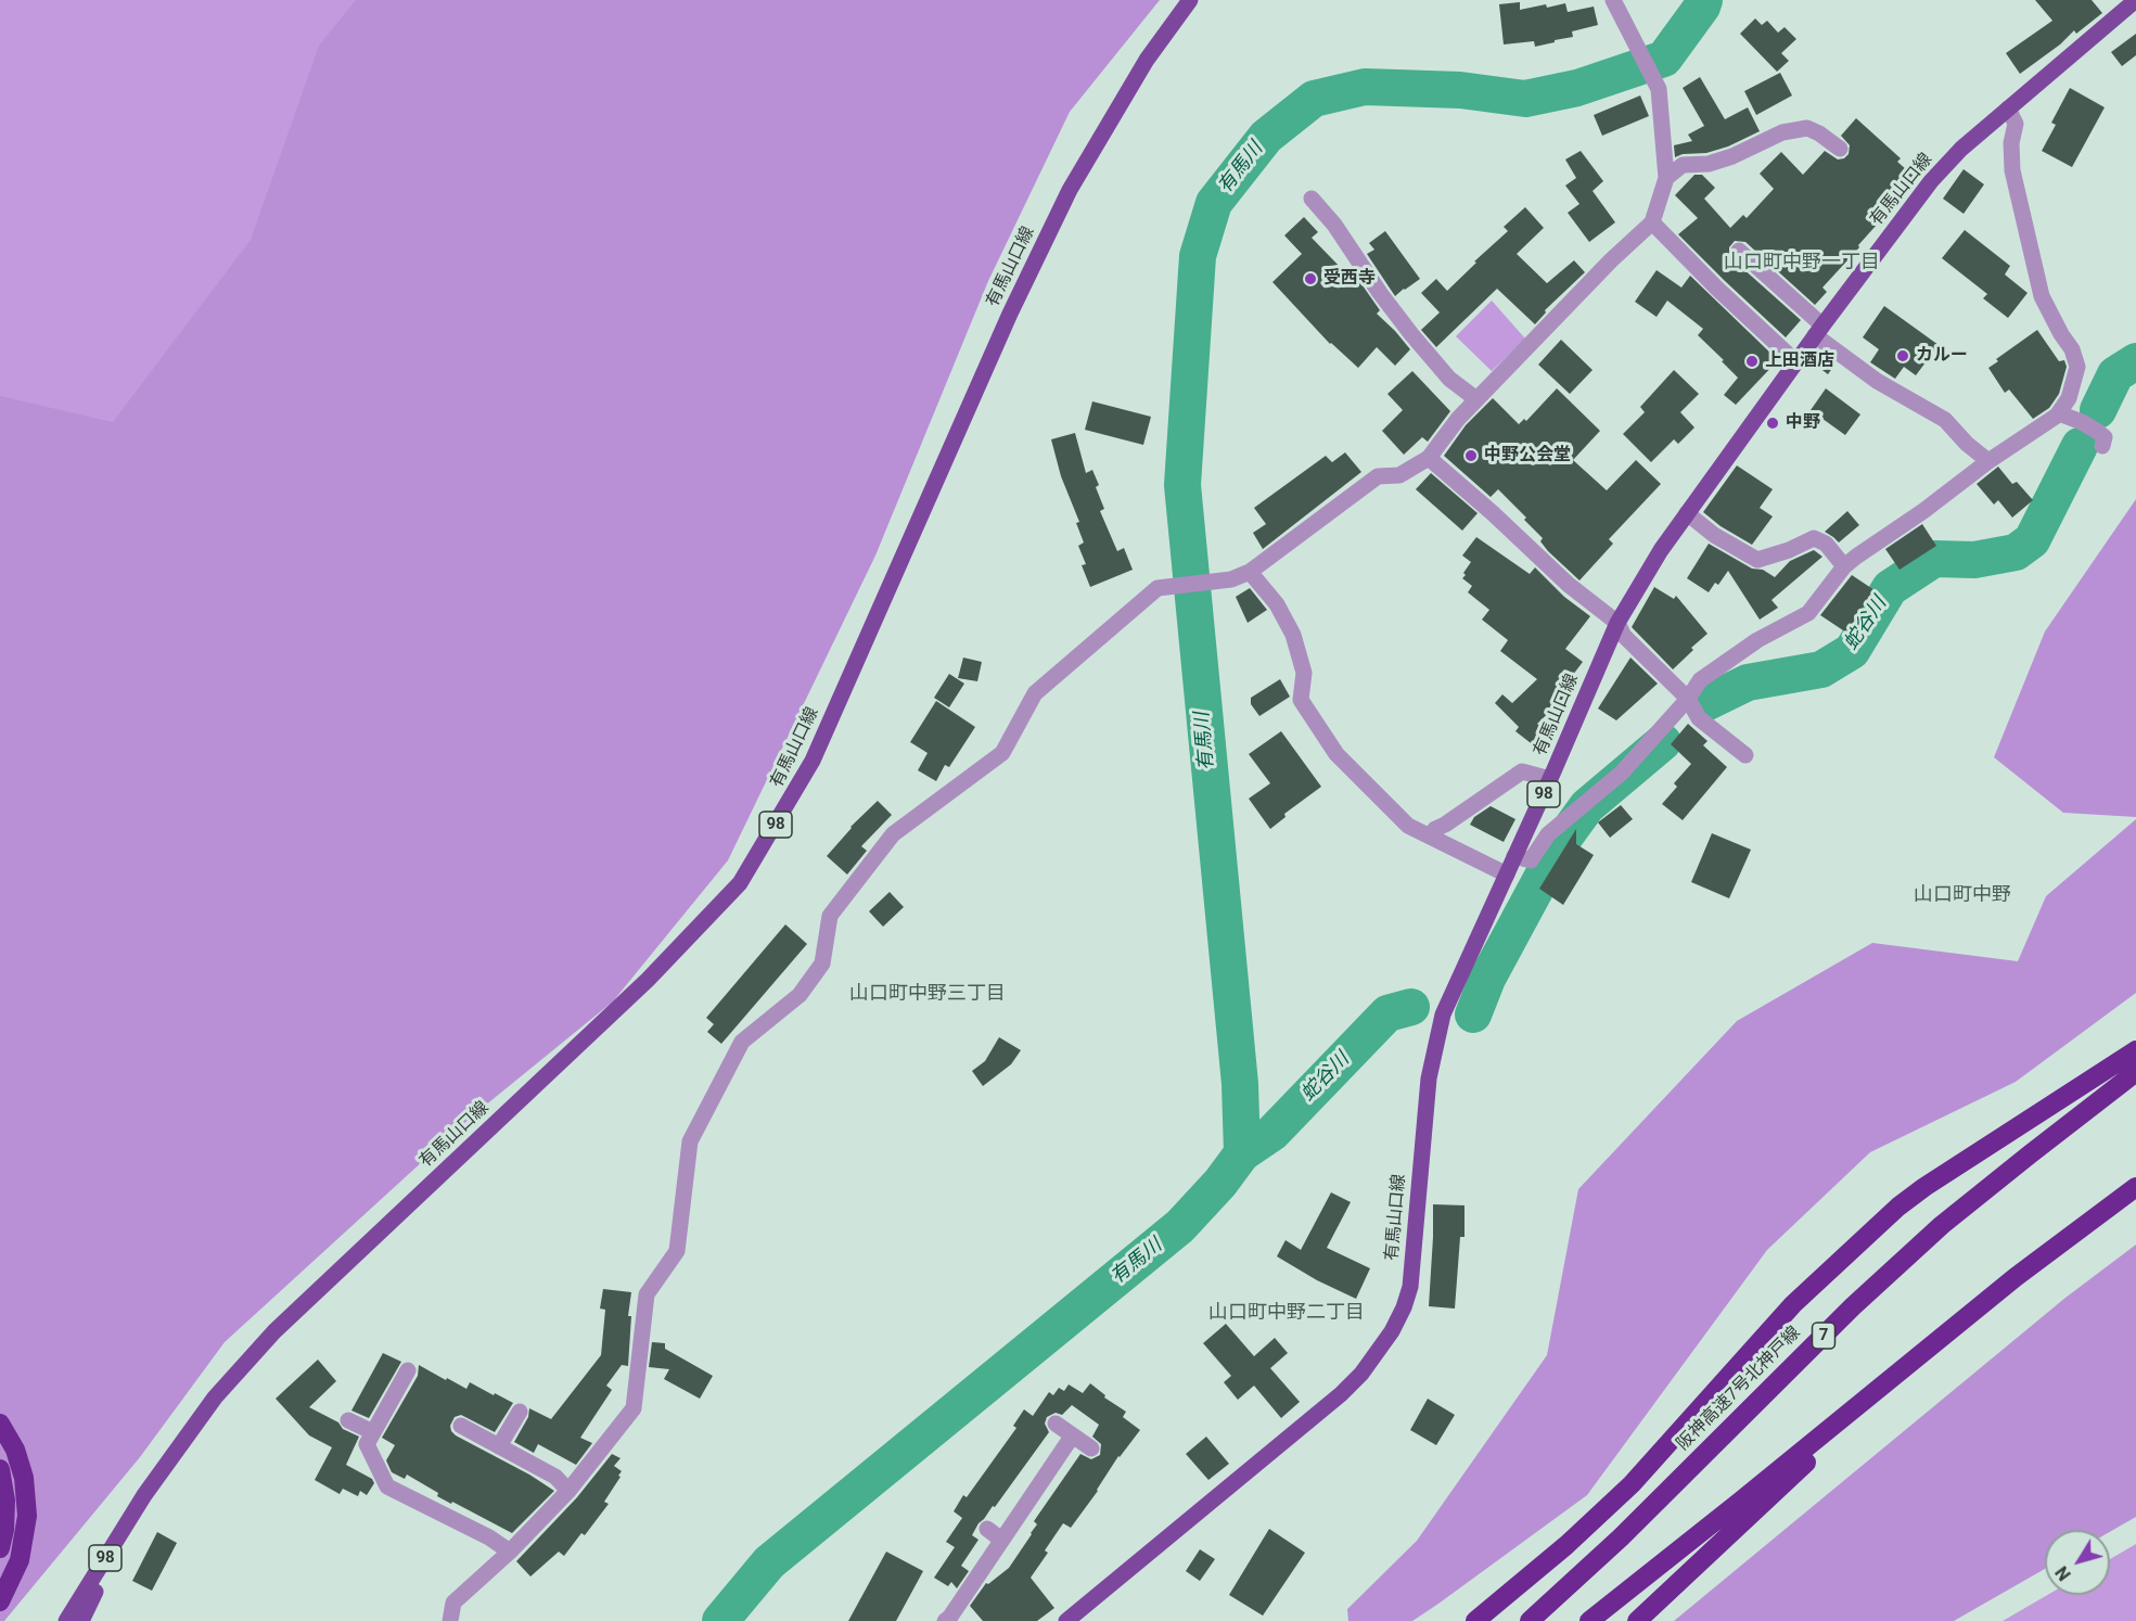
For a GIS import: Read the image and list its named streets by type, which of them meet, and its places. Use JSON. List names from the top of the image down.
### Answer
{
  "streets": {
    "highway": ["7", "阪神高速7号北神戸線"],
    "main road": ["有馬山口線", "98"]
  },
  "districts": [
    "山口町中野一丁目",
    "山口町中野",
    "山口町中野三丁目",
    "山口町中野二丁目"
  ],
  "water": ["有馬川", "蛇谷川"],
  "places": [
    "受西寺",
    "カルー",
    "上田酒店",
    "中野",
    "中野公会堂"
  ],
  "north": "bottom left"
}
